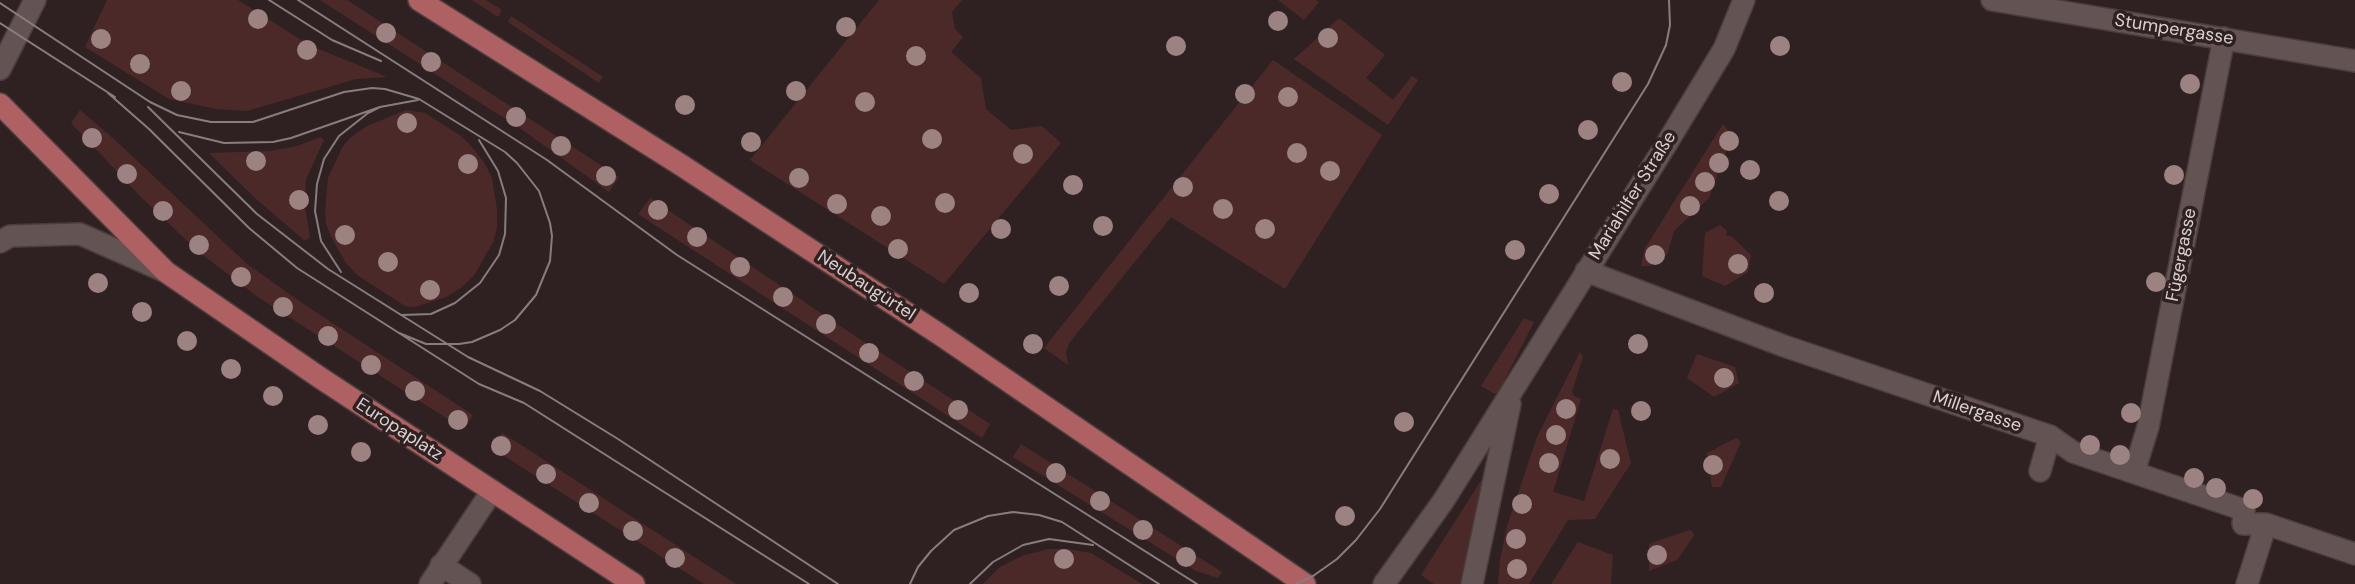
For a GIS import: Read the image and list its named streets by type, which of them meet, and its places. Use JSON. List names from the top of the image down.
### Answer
{
  "streets": {
    "main road": ["Neubaugürtel", "Europaplatz"],
    "street": [
      "Stumpergasse",
      "Mariahilfer Straße",
      "Fügergasse",
      "Millergasse"
    ]
  },
  "crossings": [
    ["Stumpergasse", "Fügergasse"],
    ["Mariahilfer Straße", "Millergasse"],
    ["Fügergasse", "Millergasse"]
  ]
}
